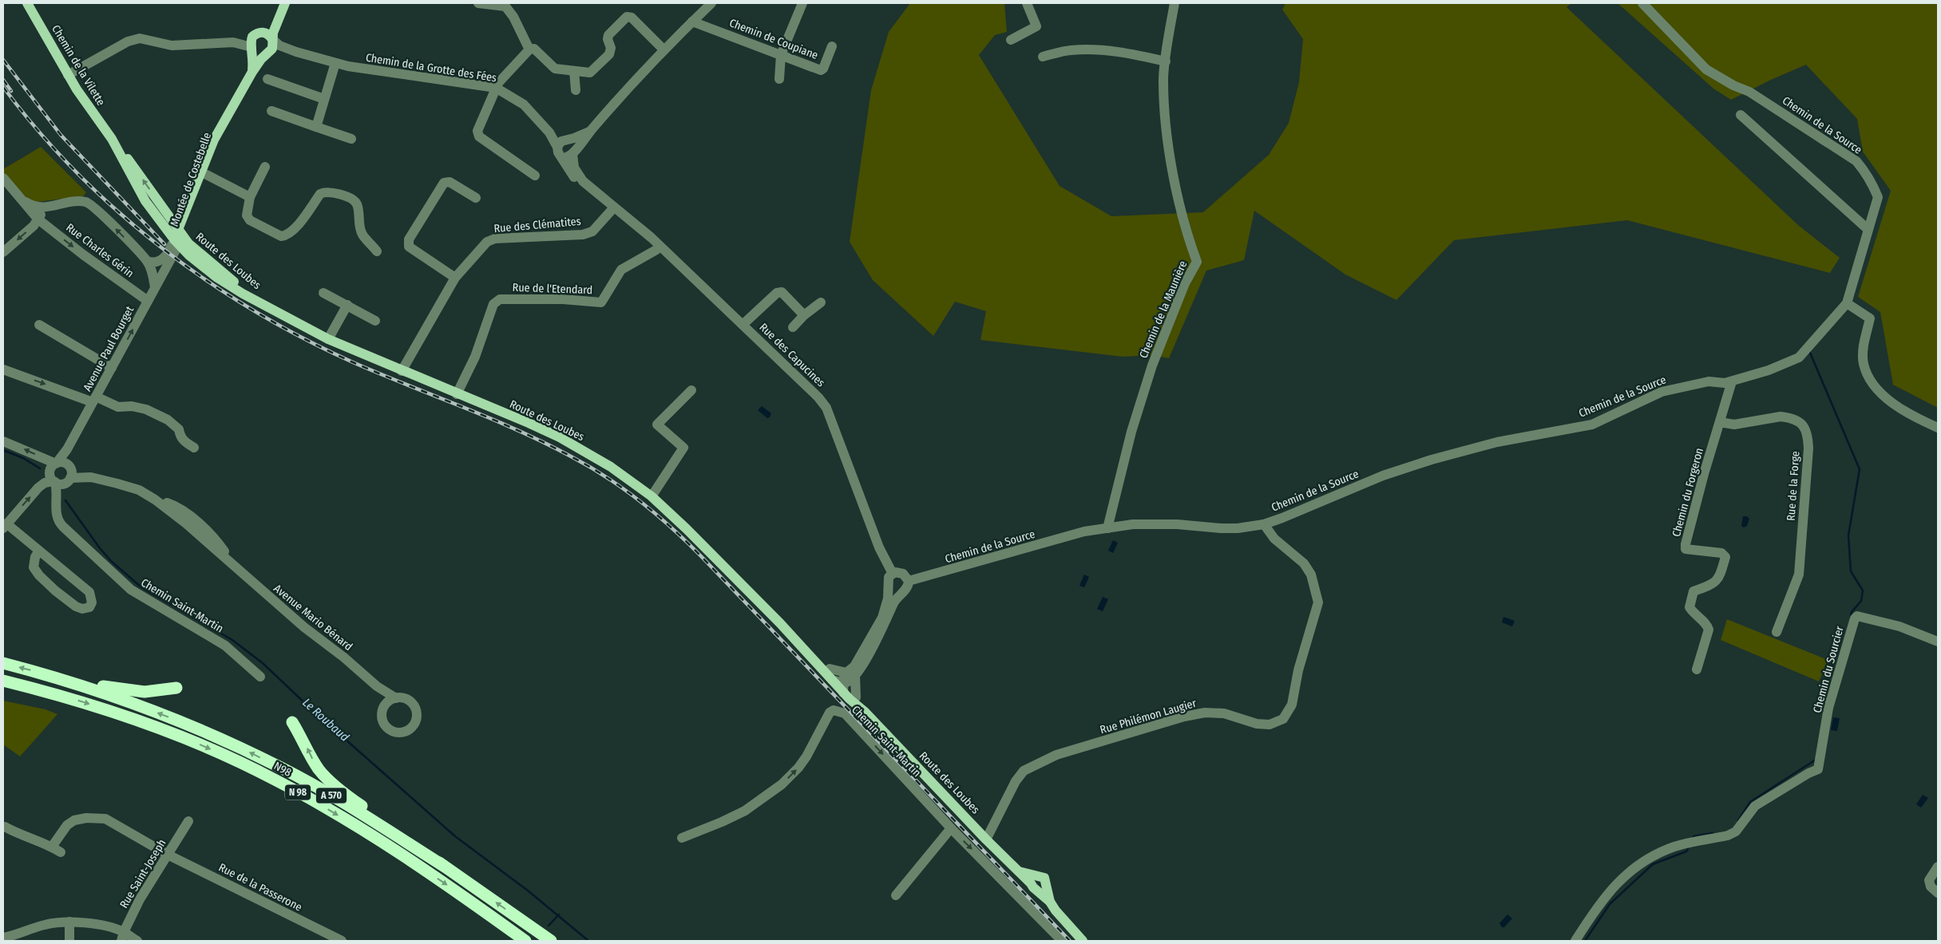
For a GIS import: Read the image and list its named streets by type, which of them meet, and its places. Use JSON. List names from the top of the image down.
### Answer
{
  "streets": {
    "highway": ["N98", "N 98", "A 570"],
    "main road": ["Chemin de la Vilette", "Montée de Costebelle", "Route des Loubes"],
    "street": [
      "Chemin de Coupiane",
      "Chemin de la Grotte des Fées",
      "Chemin de la Source",
      "Rue des Clématites",
      "Rue Charles Gérin",
      "Rue de l'Etendard",
      "Chemin de la Maunière",
      "Avenue Paul Bourget",
      "Rue des Capucines",
      "Rue de la Forge",
      "Chemin du Forgeron",
      "Chemin Saint-Martin",
      "Avenue Mario Bénard",
      "Chemin du Sourcier",
      "Rue Philémon Laugier",
      "Rue Saint-Joseph",
      "Rue de la Passerone"
    ]
  },
  "crossings": [
    ["Chemin de la Vilette", "Montée de Costebelle"],
    ["Chemin de la Vilette", "Route des Loubes"],
    ["Chemin de la Vilette", "Avenue Paul Bourget"],
    ["Chemin de la Grotte des Fées", "Montée de Costebelle"],
    ["Chemin de la Grotte des Fées", "Rue des Capucines"],
    ["Chemin de la Source", "Chemin de la Maunière"],
    ["Chemin de la Source", "Rue des Capucines"],
    ["Chemin de la Source", "Chemin du Forgeron"],
    ["Chemin de la Source", "Rue Philémon Laugier"],
    ["Montée de Costebelle", "Route des Loubes"],
    ["Montée de Costebelle", "Avenue Paul Bourget"],
    ["Rue des Clématites", "Route des Loubes"],
    ["Rue des Clématites", "Rue des Capucines"],
    ["Rue Charles Gérin", "Avenue Paul Bourget"],
    ["Route des Loubes", "Rue de l'Etendard"],
    ["Route des Loubes", "Avenue Paul Bourget"],
    ["Route des Loubes", "Rue Philémon Laugier"],
    ["Rue de l'Etendard", "Rue des Capucines"],
    ["Avenue Paul Bourget", "Chemin Saint-Martin"],
    ["Avenue Paul Bourget", "Avenue Mario Bénard"],
    ["Rue de la Forge", "Chemin du Forgeron"],
    ["Chemin Saint-Martin", "Avenue Mario Bénard"],
    ["Rue Saint-Joseph", "Rue de la Passerone"]
  ],
  "water": ["Le Roubaud"]
}
